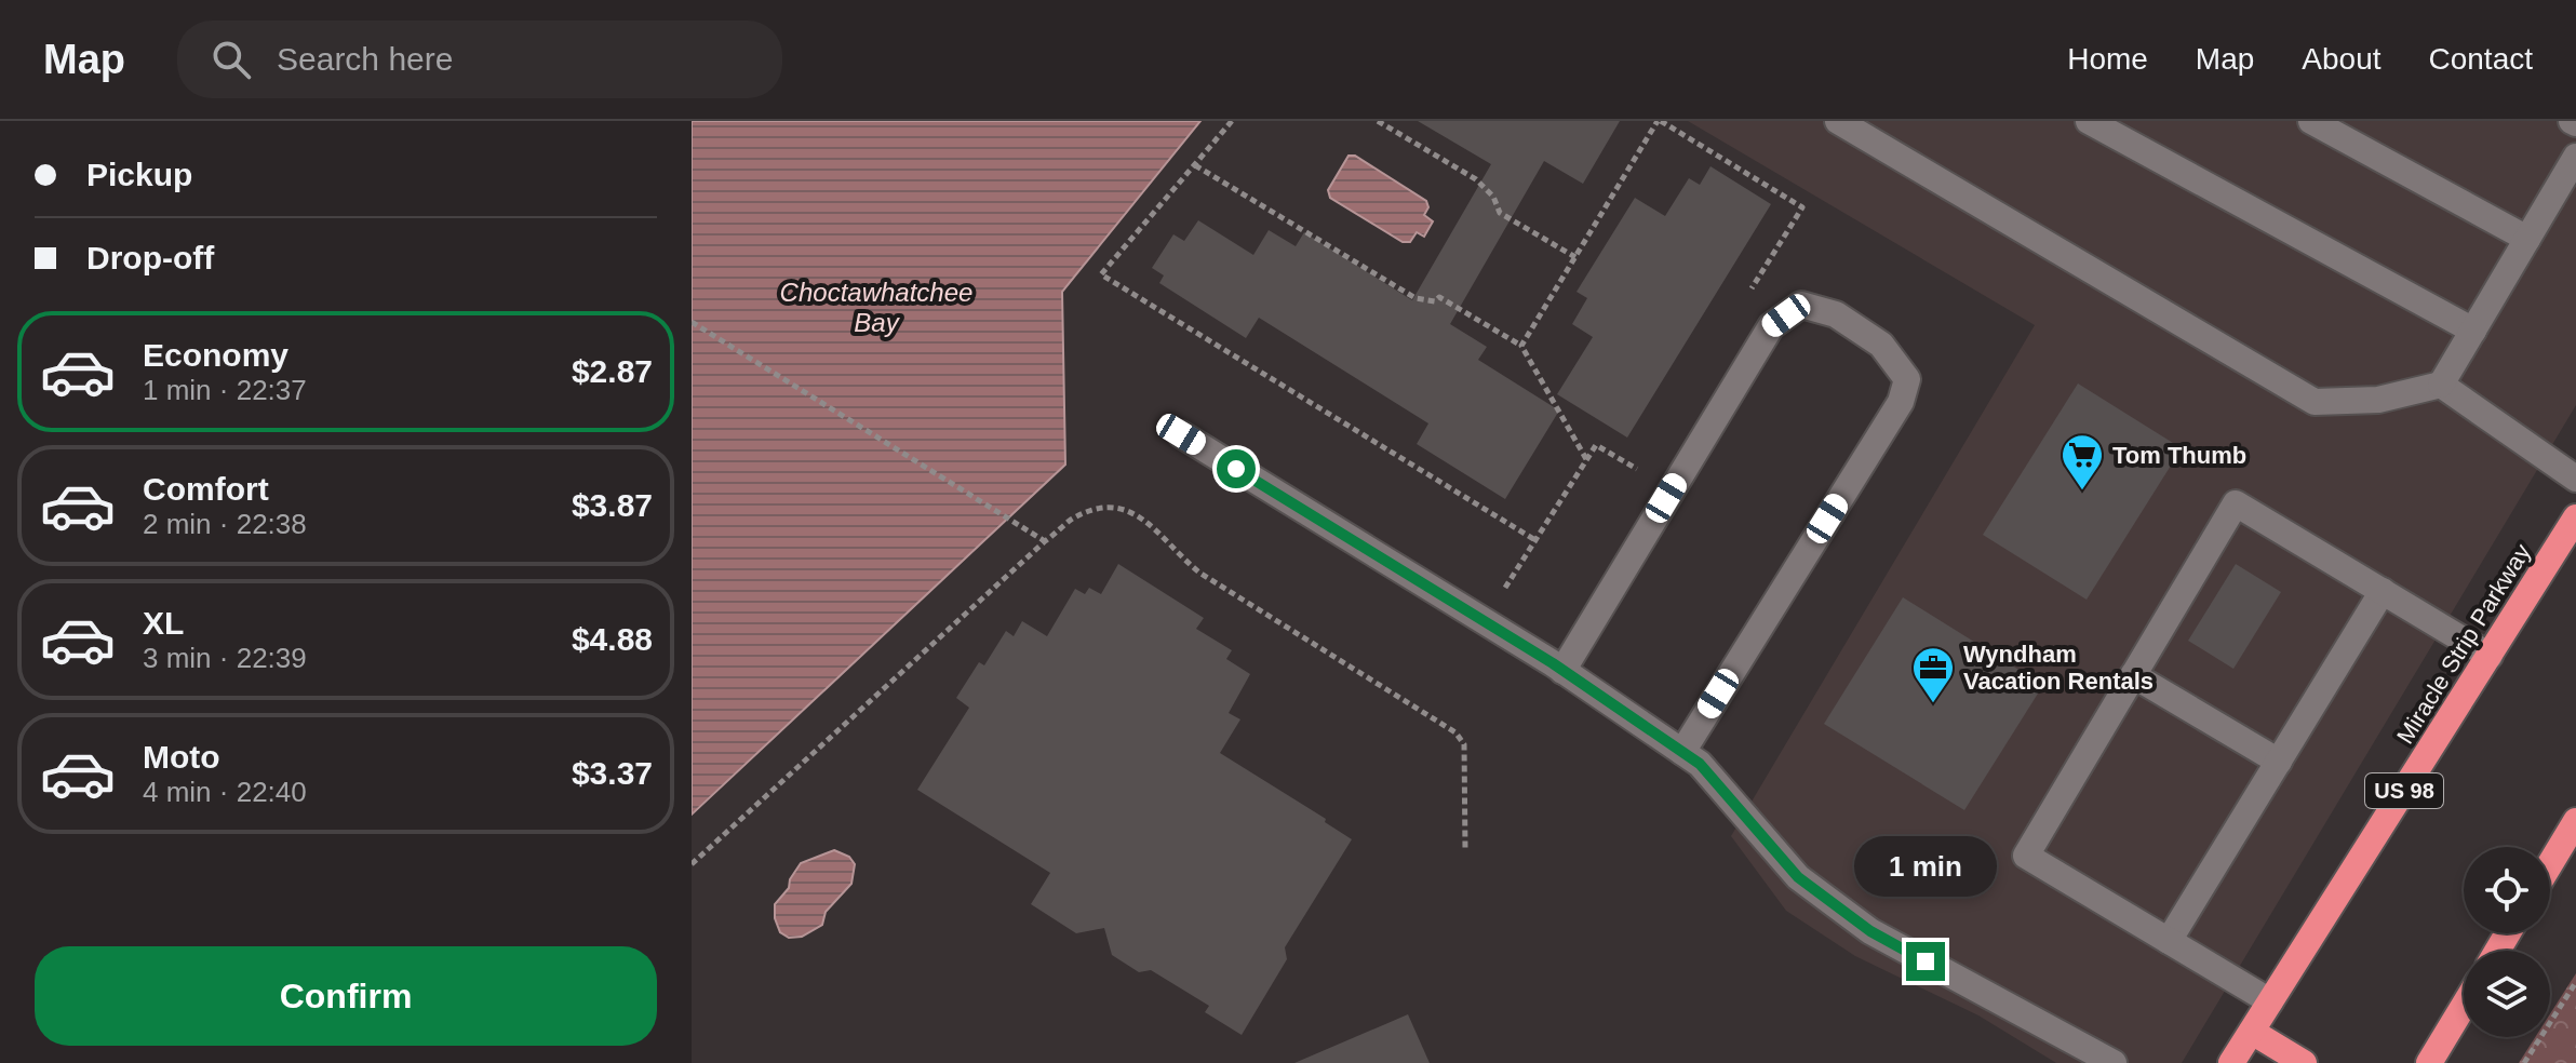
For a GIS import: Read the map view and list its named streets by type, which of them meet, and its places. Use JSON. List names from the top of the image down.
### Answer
{
  "streets": {
    "highway": ["Miracle Strip Parkway", "US 98"]
  },
  "water": ["Choctawhatchee Bay"],
  "places": {
    "supermarket": ["Tom Thumb"],
    "office": ["Wyndham Vacation Rentals"]
  },
  "page": {
    "header": "Map",
    "search": "Search here",
    "nav": [
      "Home",
      "Map",
      "About",
      "Contact"
    ],
    "banner": ["Pickup", "Drop-off"],
    "list": [
      {
        "name": "Economy",
        "note": "1 min · 22:37",
        "value": "$2.87"
      },
      {
        "name": "Comfort",
        "note": "2 min · 22:38",
        "value": "$3.87"
      },
      {
        "name": "XL",
        "note": "3 min · 22:39",
        "value": "$4.88"
      },
      {
        "name": "Moto",
        "note": "4 min · 22:40",
        "value": "$3.37"
      }
    ],
    "bubble": "1 min",
    "buttons": "Confirm"
  }
}
